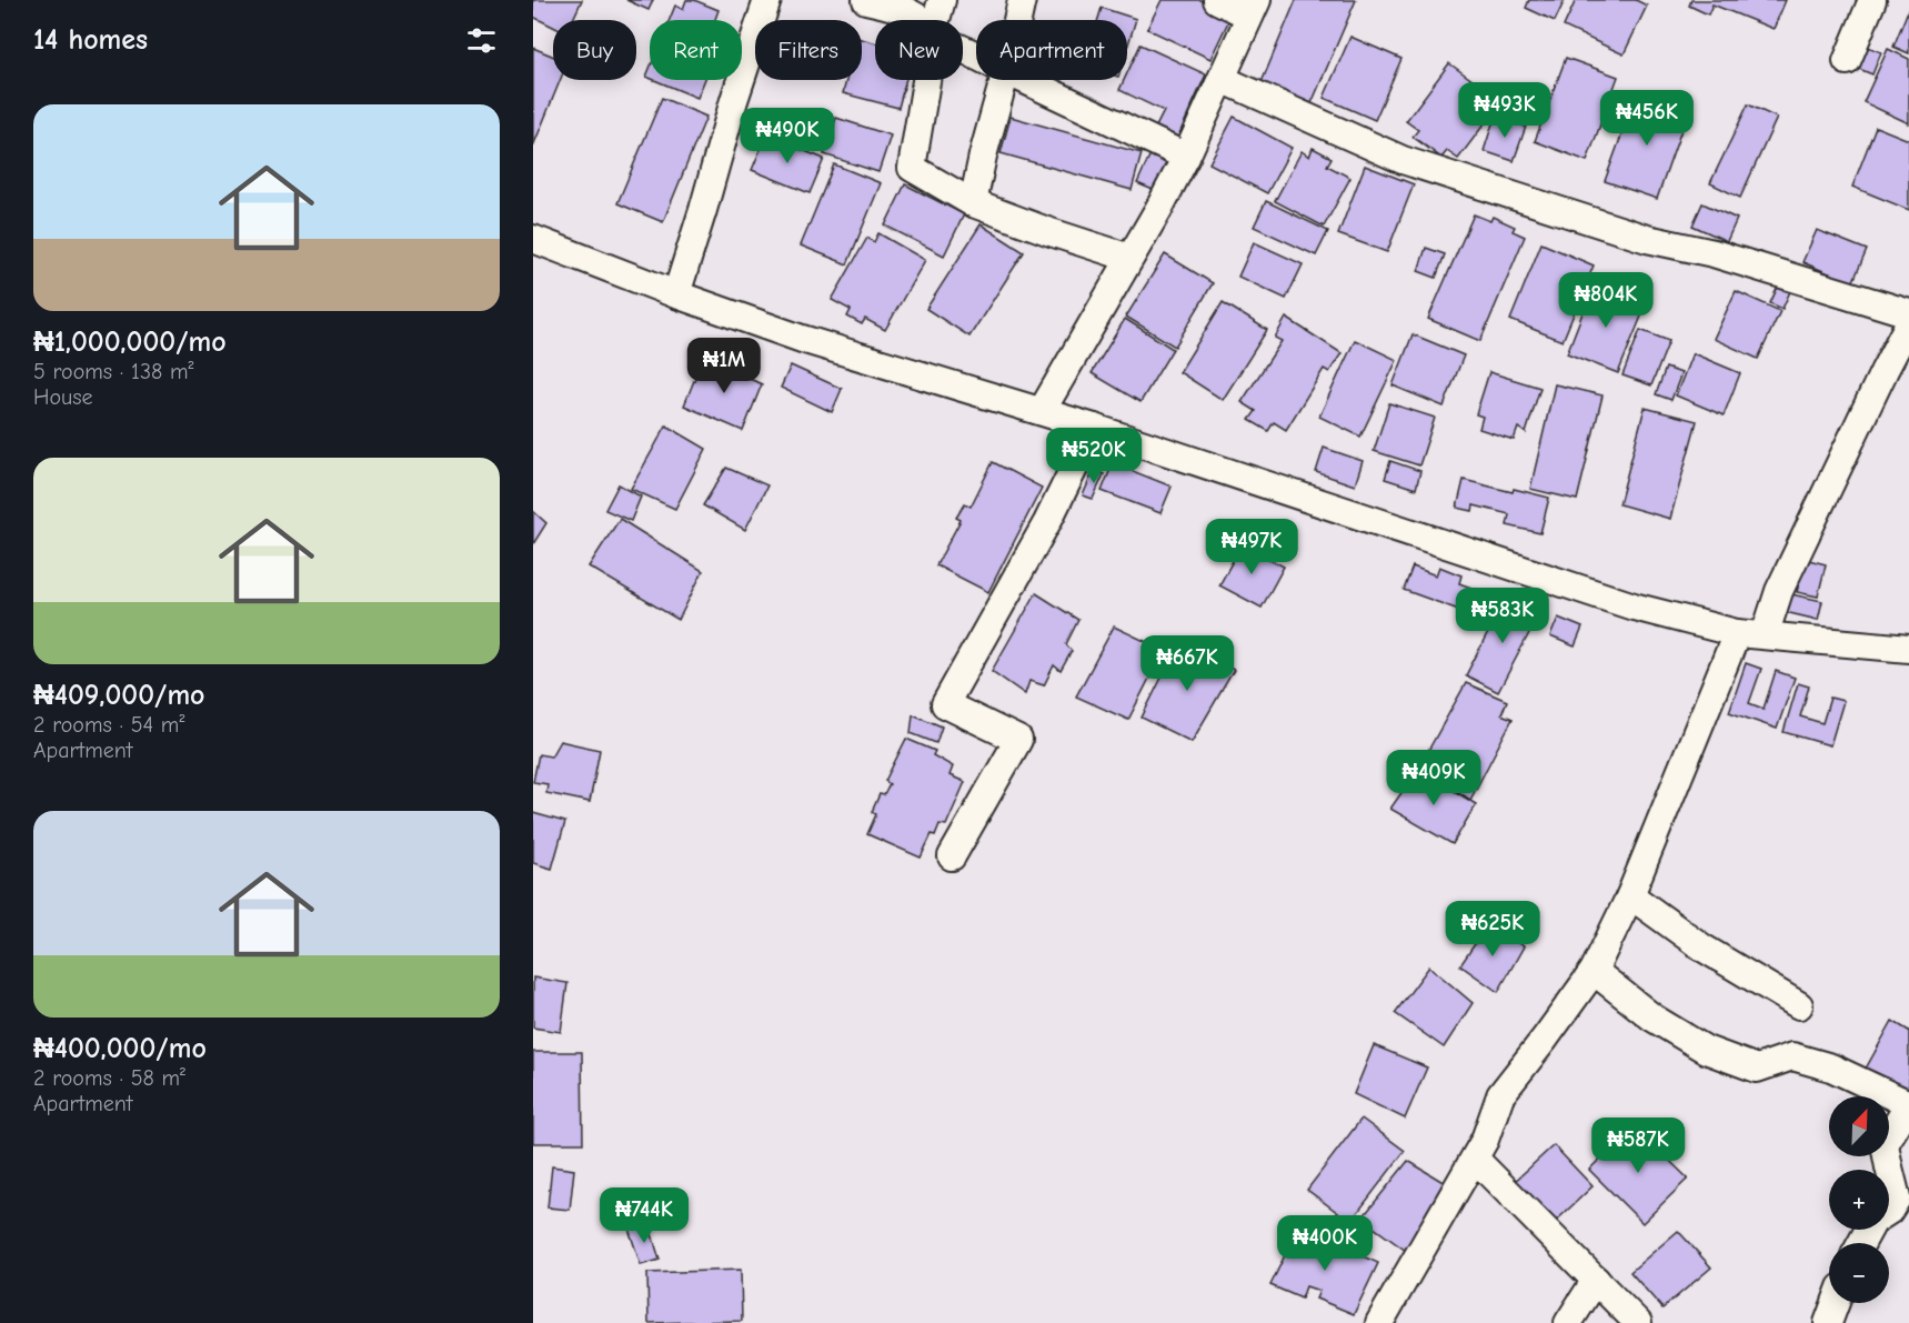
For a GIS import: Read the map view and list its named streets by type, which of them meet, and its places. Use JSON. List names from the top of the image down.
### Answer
{
  "north": "top right",
  "page": {
    "heading": "14 homes",
    "chip": [
      "Buy",
      "Rent",
      "Filters",
      "New",
      "Apartment"
    ],
    "list": [
      {
        "name": "₦1,000,000/mo",
        "note": "5 rooms · 138 m² · House"
      },
      {
        "name": "₦409,000/mo",
        "note": "2 rooms · 54 m² · Apartment"
      },
      {
        "name": "₦400,000/mo",
        "note": "2 rooms · 58 m² · Apartment"
      }
    ],
    "price": [
      "₦493K",
      "₦456K",
      "₦490K",
      "₦804K",
      "₦1M",
      "₦520K",
      "₦497K",
      "₦583K",
      "₦667K",
      "₦409K",
      "₦625K",
      "₦587K",
      "₦744K",
      "₦400K"
    ],
    "map_buttons": ["+", "−"]
  }
}
